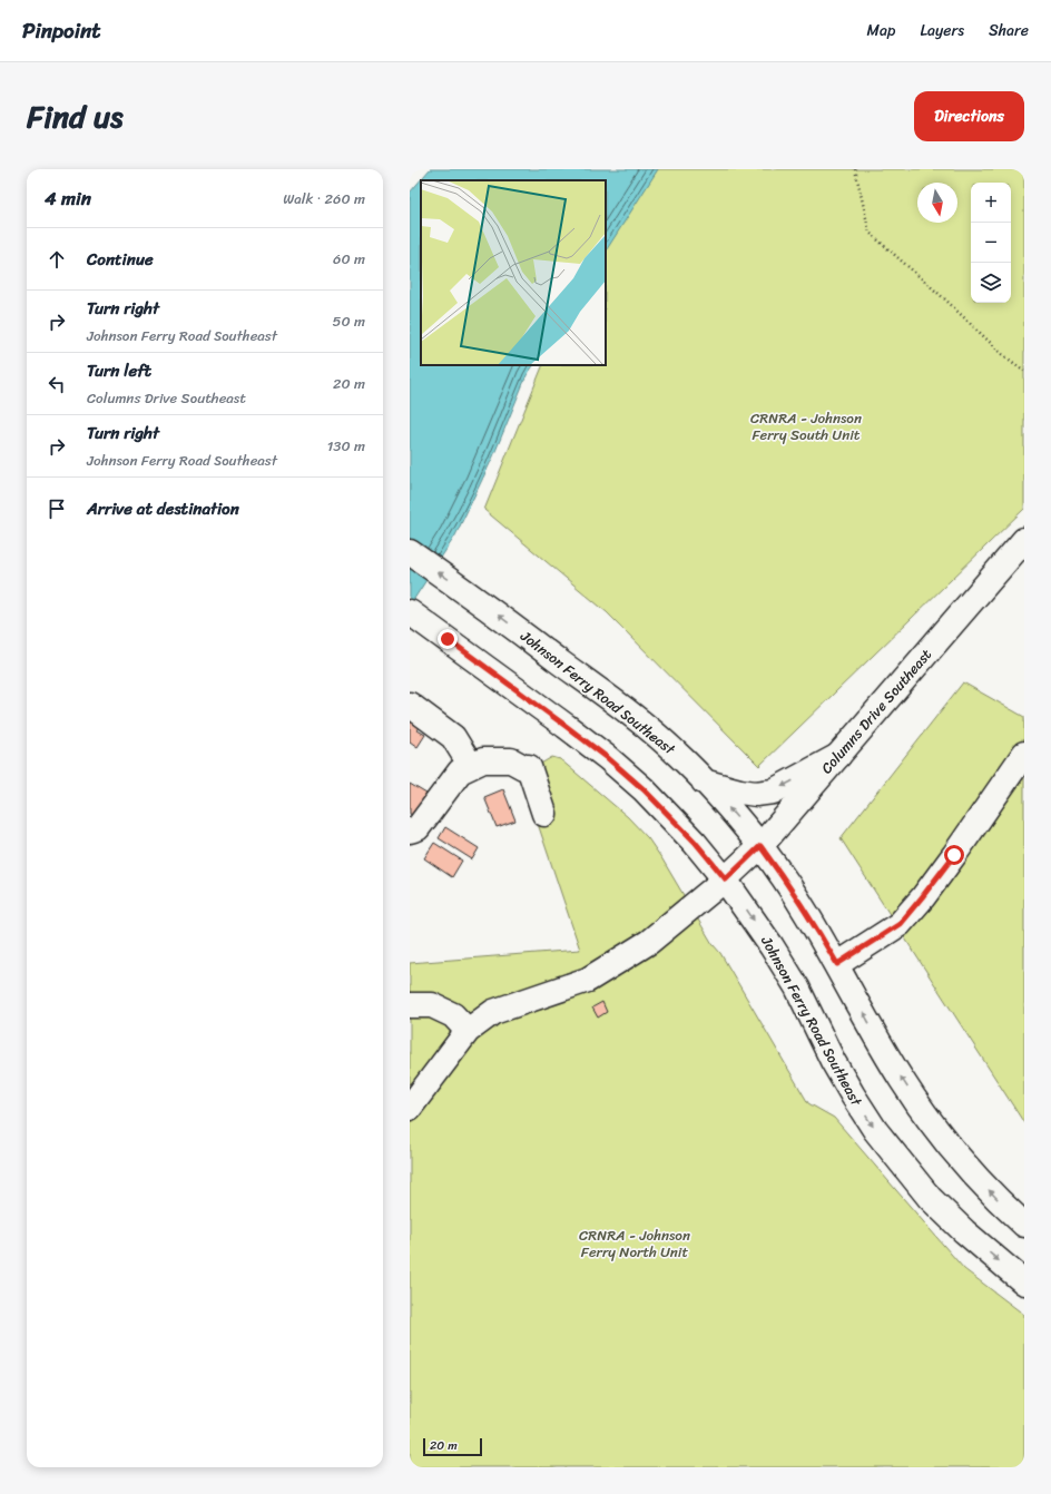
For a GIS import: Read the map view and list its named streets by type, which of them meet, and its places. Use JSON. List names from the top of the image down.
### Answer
{
  "streets": {
    "main road": ["Johnson Ferry Road Southeast", "Columns Drive Southeast"]
  },
  "crossings": [
    ["Johnson Ferry Road Southeast", "Columns Drive Southeast"]
  ],
  "parks": ["CRNRA - Johnson Ferry South Unit", "CRNRA - Johnson Ferry North Unit"],
  "scale_bar": "20 m",
  "north": "bottom",
  "page": {
    "header": "Pinpoint",
    "nav": ["Map", "Layers", "Share"],
    "title": "Find us",
    "buttons": "Directions",
    "heading": ["4 min", "Walk · 260 m"],
    "map_buttons": ["+", "−"],
    "list": [
      ["Continue", "60 m"],
      ["Turn right", "Johnson Ferry Road Southeast", "50 m"],
      ["Turn left", "Columns Drive Southeast", "20 m"],
      ["Turn right", "Johnson Ferry Road Southeast", "130 m"],
      "Arrive at destination"
    ],
    "scale": "20 m"
  }
}
